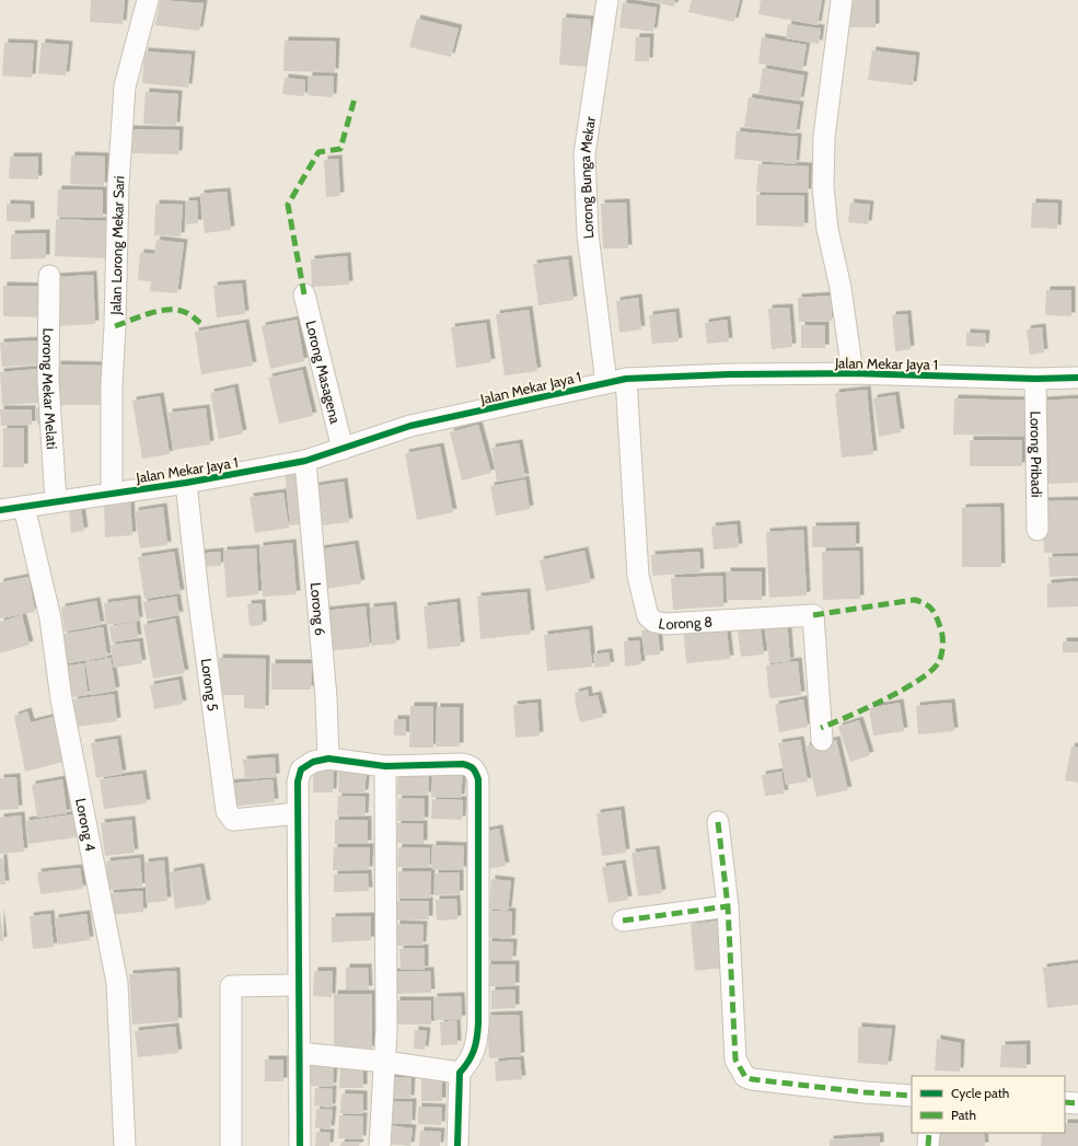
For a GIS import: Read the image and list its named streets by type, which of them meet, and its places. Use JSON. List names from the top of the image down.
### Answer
{
  "streets": {
    "street": [
      "Lorong Bunga Mekar",
      "Jalan Lorong Mekar Sari",
      "Jalan Mekar Jaya 1",
      "Lorong Masagena",
      "Lorong Mekar Melati",
      "Lorong Pribadi",
      "Lorong 6",
      "Lorong 8",
      "Lorong 5",
      "Lorong 4"
    ]
  },
  "crossings": [
    ["Lorong Bunga Mekar", "Jalan Mekar Jaya 1"],
    ["Lorong Bunga Mekar", "Lorong 8"],
    ["Jalan Lorong Mekar Sari", "Jalan Mekar Jaya 1"],
    ["Jalan Mekar Jaya 1", "Lorong Masagena"],
    ["Jalan Mekar Jaya 1", "Lorong Mekar Melati"],
    ["Jalan Mekar Jaya 1", "Lorong Pribadi"],
    ["Jalan Mekar Jaya 1", "Lorong 6"],
    ["Jalan Mekar Jaya 1", "Lorong 8"],
    ["Jalan Mekar Jaya 1", "Lorong 5"],
    ["Jalan Mekar Jaya 1", "Lorong 4"]
  ],
  "legend": ["Cycle path", "Path"]
}
